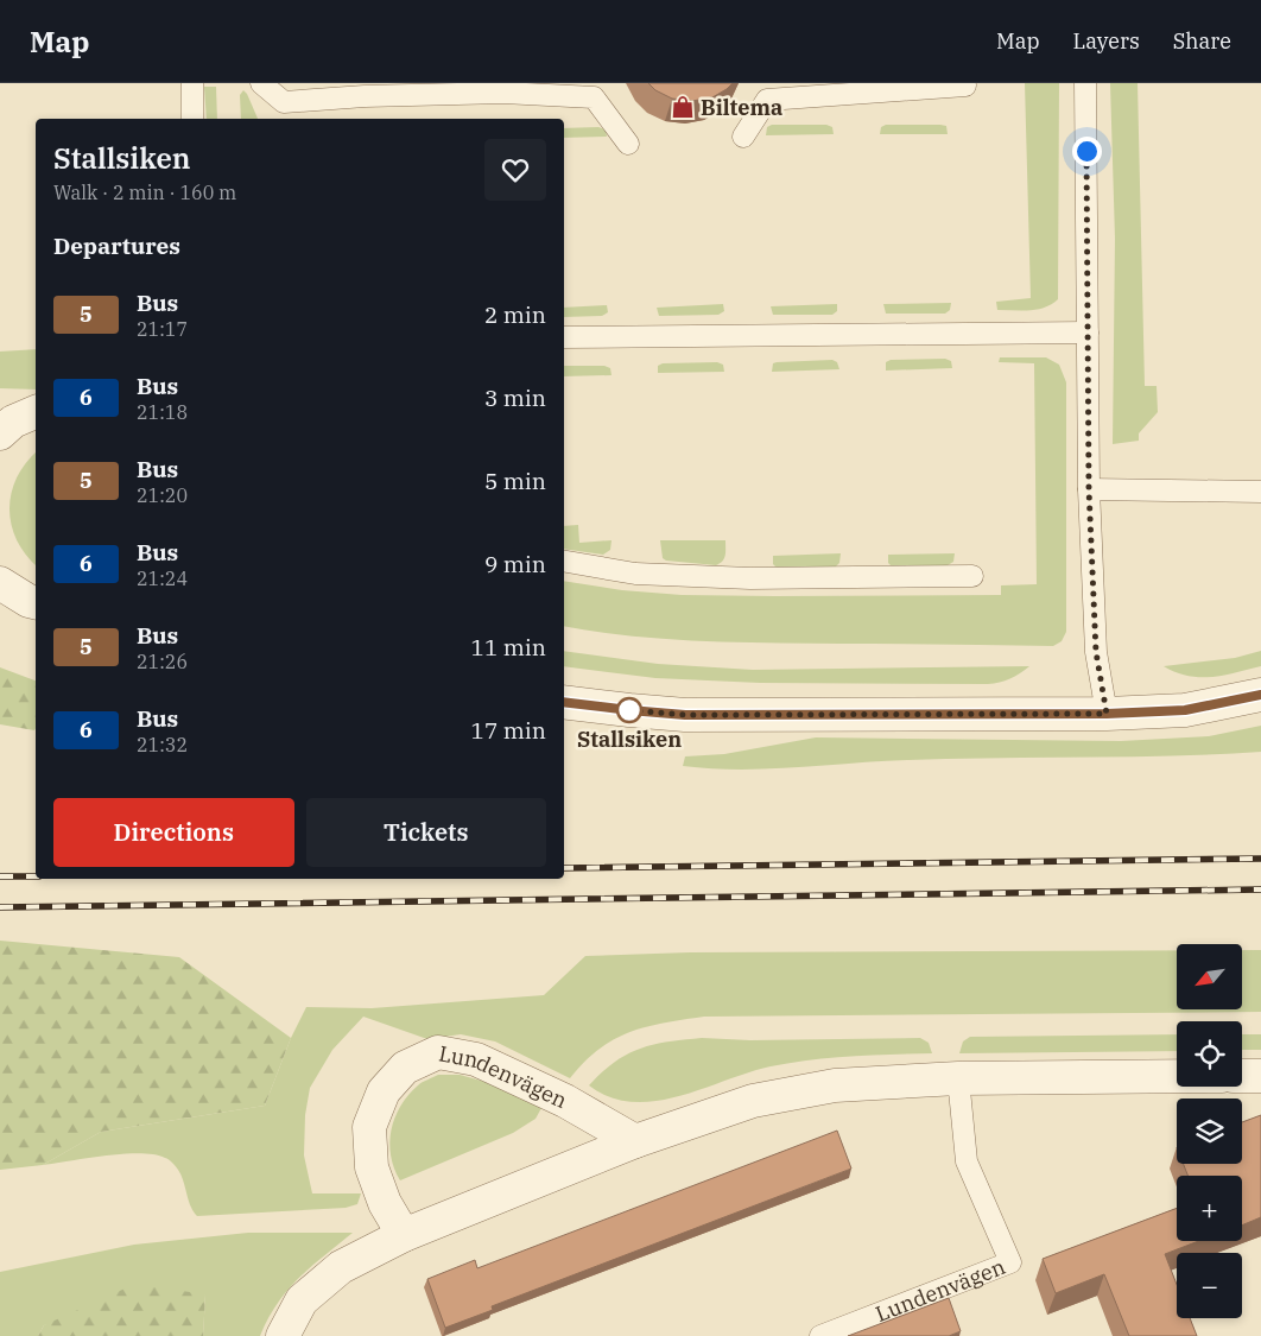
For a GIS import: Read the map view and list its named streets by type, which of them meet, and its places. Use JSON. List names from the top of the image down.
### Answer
{
  "streets": {
    "street": ["Lundenvägen"]
  },
  "places": {
    "shop": ["Biltema"],
    "other": ["Stallsiken"]
  },
  "lines": ["bus line 5"],
  "north": "bottom left",
  "page": {
    "header": "Map",
    "nav": ["Map", "Layers", "Share"],
    "heading": [
      ["Stallsiken", "Walk · 2 min · 160 m"],
      "Departures"
    ],
    "list": [
      {
        "mark": "5",
        "name": "Bus",
        "note": "21:17",
        "value": "2 min"
      },
      {
        "mark": "6",
        "name": "Bus",
        "note": "21:18",
        "value": "3 min"
      },
      {
        "mark": "5",
        "name": "Bus",
        "note": "21:20",
        "value": "5 min"
      },
      {
        "mark": "6",
        "name": "Bus",
        "note": "21:24",
        "value": "9 min"
      },
      {
        "mark": "5",
        "name": "Bus",
        "note": "21:26",
        "value": "11 min"
      },
      {
        "mark": "6",
        "name": "Bus",
        "note": "21:32",
        "value": "17 min"
      }
    ],
    "buttons": ["Directions", "Tickets"],
    "map_buttons": ["+", "−"]
  }
}
